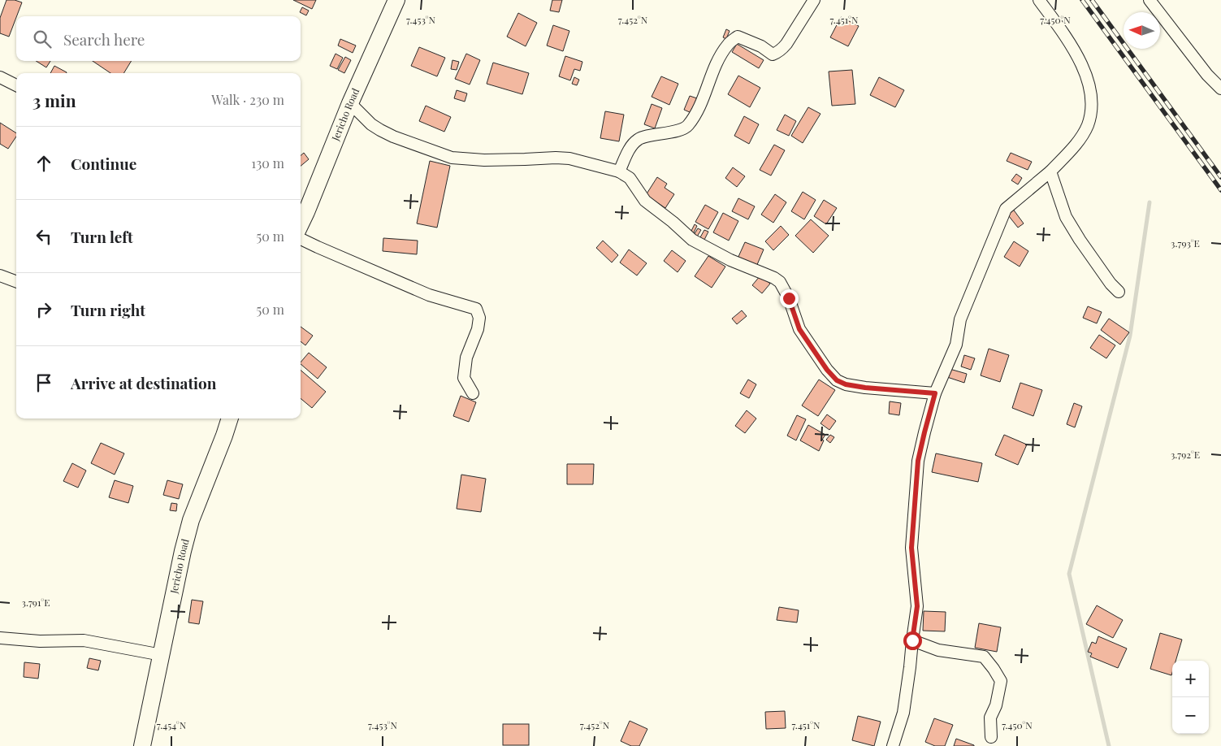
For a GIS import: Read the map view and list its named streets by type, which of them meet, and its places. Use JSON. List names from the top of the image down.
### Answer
{
  "streets": {
    "street": ["Jericho Road"]
  },
  "north": "left",
  "page": {
    "search": "Search here",
    "heading": ["3 min", "Walk · 230 m"],
    "list": [
      ["Continue", "130 m"],
      ["Turn left", "50 m"],
      ["Turn right", "50 m"],
      "Arrive at destination"
    ],
    "map_buttons": ["+", "−"]
  },
  "coordinates": [
    "7.453°N",
    "7.452°N",
    "7.451°N",
    "7.450°N",
    "3.793°E",
    "3.792°E",
    "3.791°E",
    "7.454°N"
  ]
}
